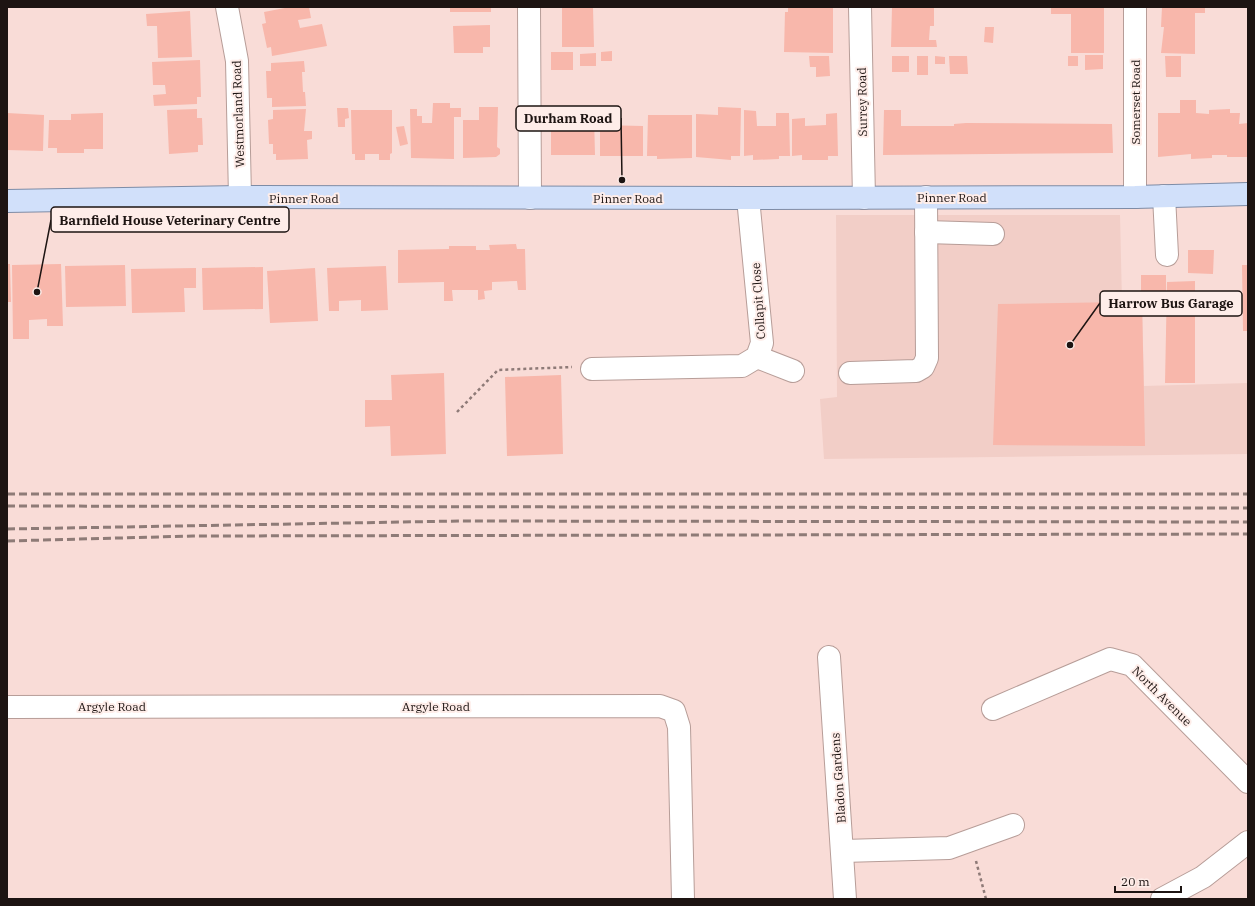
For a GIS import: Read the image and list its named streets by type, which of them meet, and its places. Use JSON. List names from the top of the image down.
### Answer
{
  "streets": {
    "main road": ["Pinner Road"],
    "street": [
      "Surrey Road",
      "Somerset Road",
      "Westmorland Road",
      "Collapit Close",
      "North Avenue",
      "Argyle Road",
      "Bladon Gardens"
    ]
  },
  "crossings": [
    ["Surrey Road", "Pinner Road"],
    ["Somerset Road", "Pinner Road"],
    ["Westmorland Road", "Pinner Road"],
    ["Pinner Road", "Collapit Close"]
  ],
  "places": ["Durham Road", "Barnfield House Veterinary Centre", "Harrow Bus Garage"],
  "scale_bar": "20 m"
}
